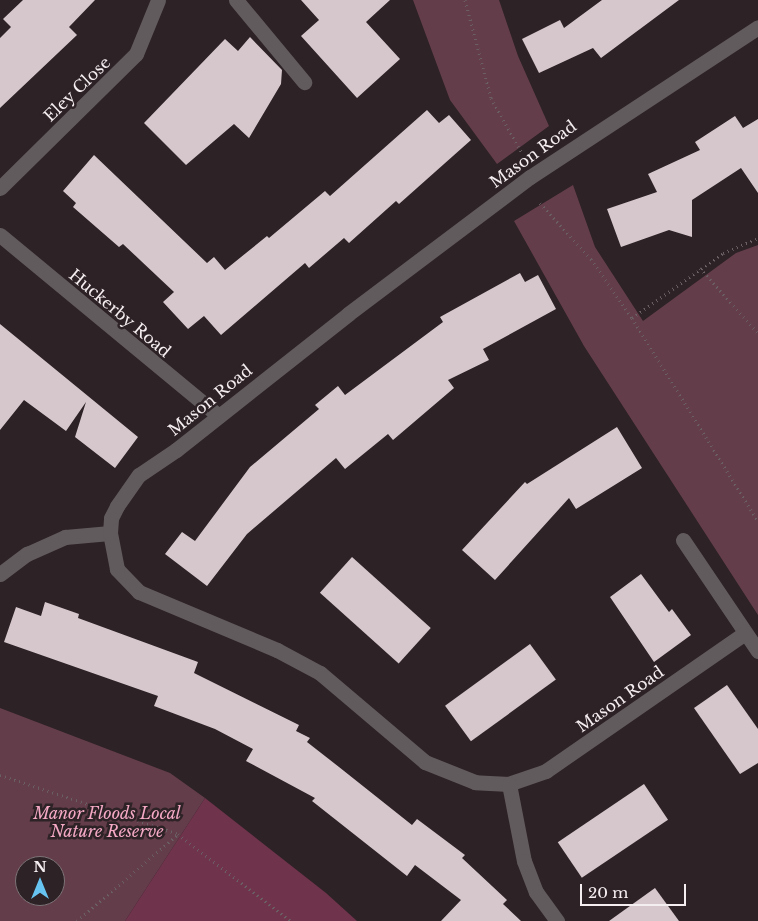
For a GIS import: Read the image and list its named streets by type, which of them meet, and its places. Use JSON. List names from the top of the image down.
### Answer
{
  "streets": {
    "street": ["Eley Close", "Mason Road", "Huckerby Road"]
  },
  "crossings": [
    ["Mason Road", "Huckerby Road"]
  ],
  "parks": ["Manor Floods Local Nature Reserve"],
  "scale_bar": "20 m",
  "north": "top"
}
